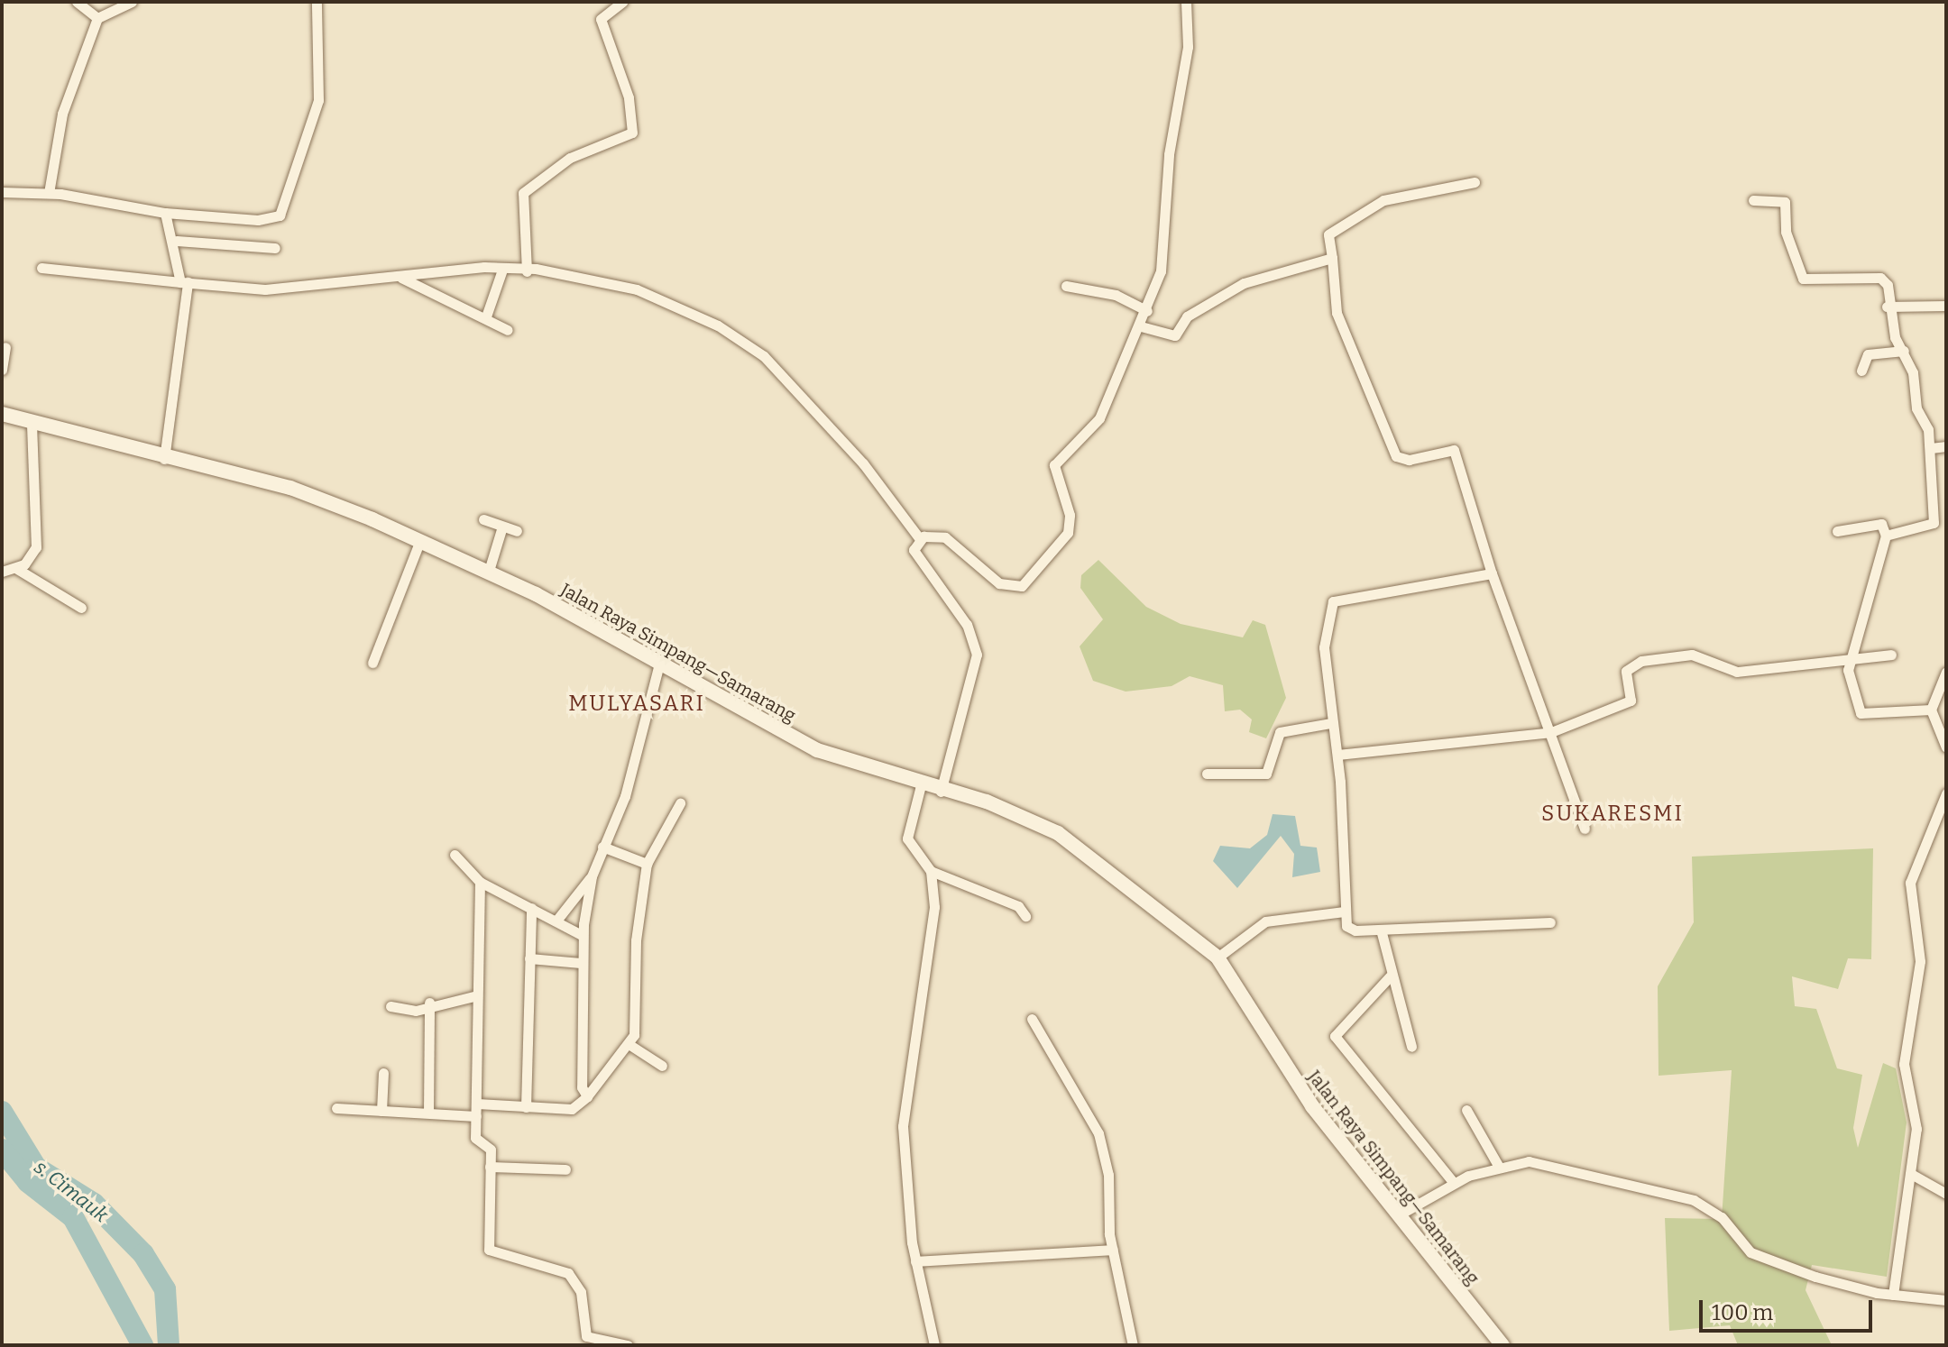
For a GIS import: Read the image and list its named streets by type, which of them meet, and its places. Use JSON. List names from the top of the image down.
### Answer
{
  "streets": {
    "main road": ["Jalan Raya Simpang—Samarang"]
  },
  "districts": ["MULYASARI", "SUKARESMI"],
  "water": ["s. Cimauk"],
  "scale_bar": "100 m"
}
